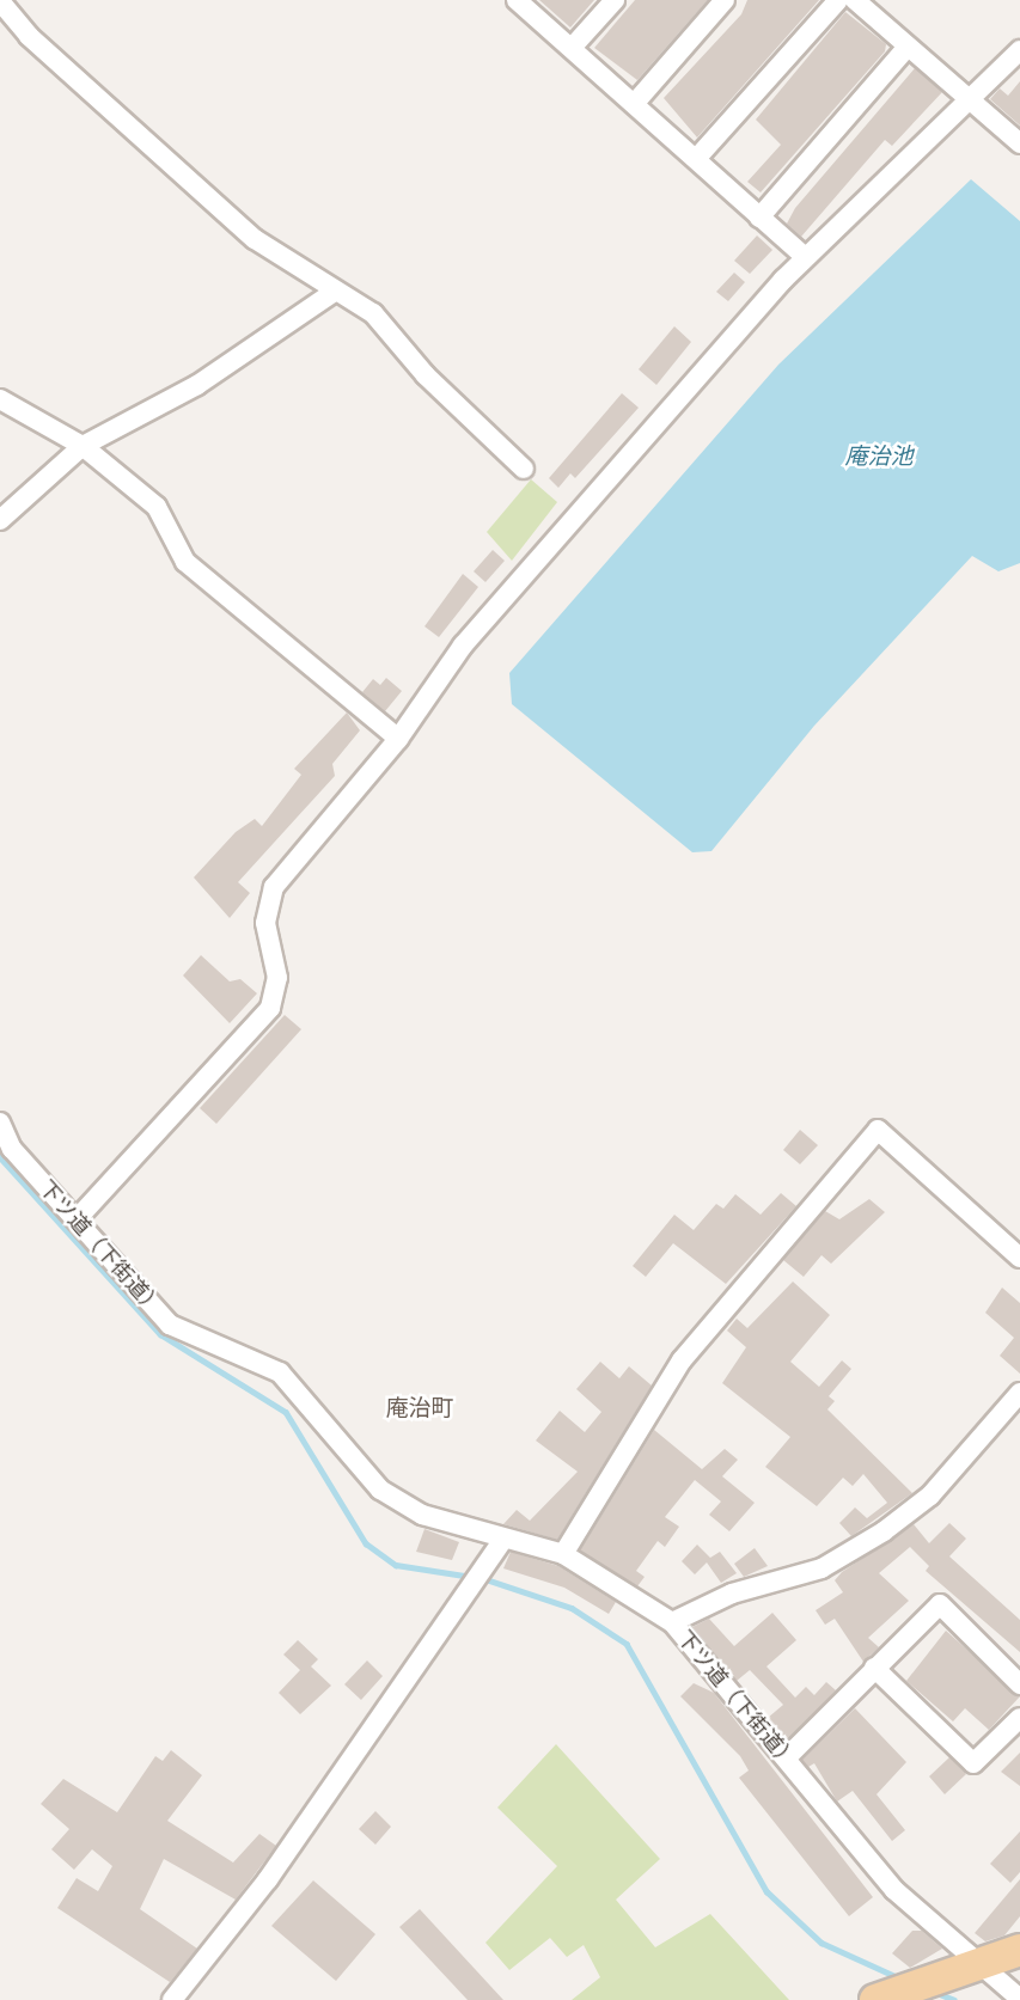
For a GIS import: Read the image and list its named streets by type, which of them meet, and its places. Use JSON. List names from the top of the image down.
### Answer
{
  "streets": {
    "street": ["下ツ道（下街道）"]
  },
  "districts": ["庵治町"],
  "water": ["庵治池"]
}
